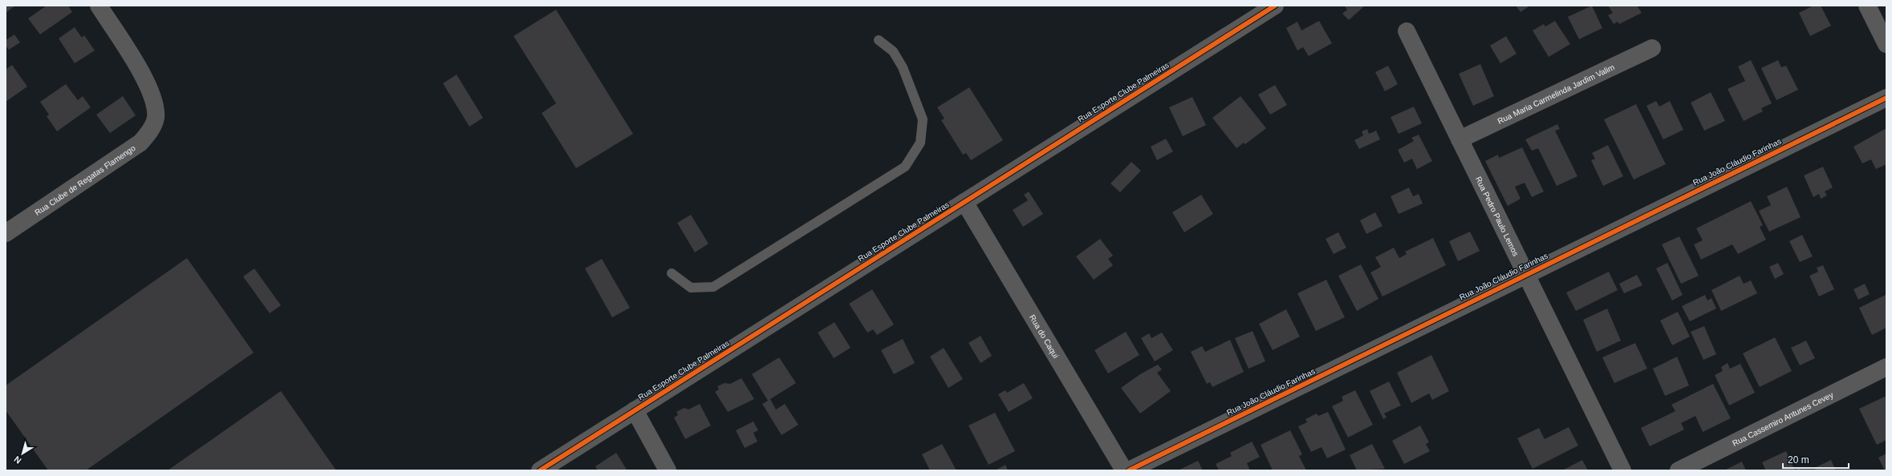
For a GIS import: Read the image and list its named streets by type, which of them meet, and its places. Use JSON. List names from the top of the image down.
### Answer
{
  "streets": {
    "street": [
      "Rua Esporte Clube Palmeiras",
      "Rua Maria Carmelinda Jardim Valim",
      "Rua João Cláudio Farinhas",
      "Rua Clube de Regatas Flamengo",
      "Rua Pedro Paulo Lemos",
      "Rua do Caqui",
      "Rua Cassemiro Antunes Cevey"
    ]
  },
  "crossings": [
    ["Rua Esporte Clube Palmeiras", "Rua do Caqui"],
    ["Rua Maria Carmelinda Jardim Valim", "Rua Pedro Paulo Lemos"],
    ["Rua João Cláudio Farinhas", "Rua Pedro Paulo Lemos"]
  ],
  "scale_bar": "20 m",
  "north": "bottom left"
}
